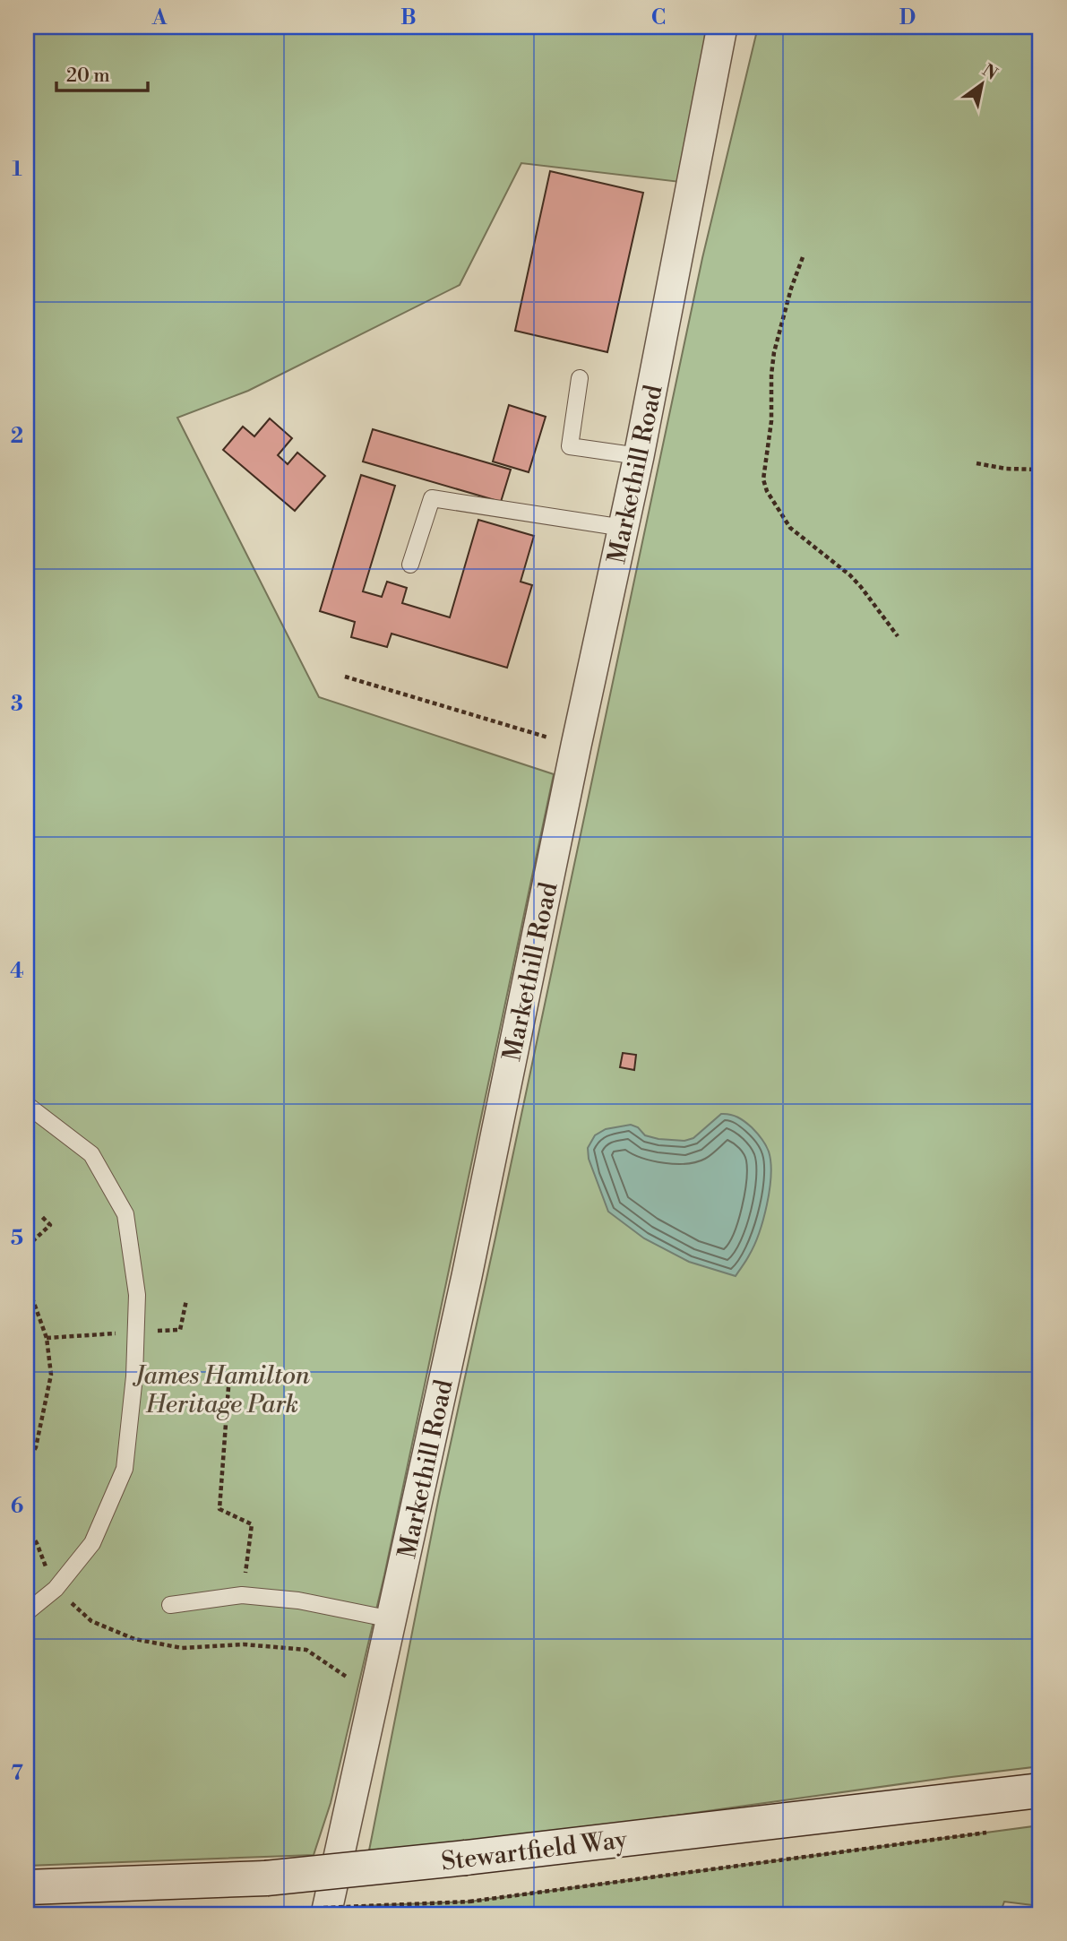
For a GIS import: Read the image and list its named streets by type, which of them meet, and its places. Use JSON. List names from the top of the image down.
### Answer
{
  "streets": {
    "street": ["Markethill Road", "Stewartfield Way"]
  },
  "parks": ["James Hamilton Heritage Park"],
  "scale_bar": "20 m",
  "north": "top right",
  "grid": {
    "columns": [
      "A",
      "B",
      "C",
      "D"
    ],
    "rows": [
      "1",
      "2",
      "3",
      "4",
      "5",
      "6",
      "7"
    ]
  }
}
